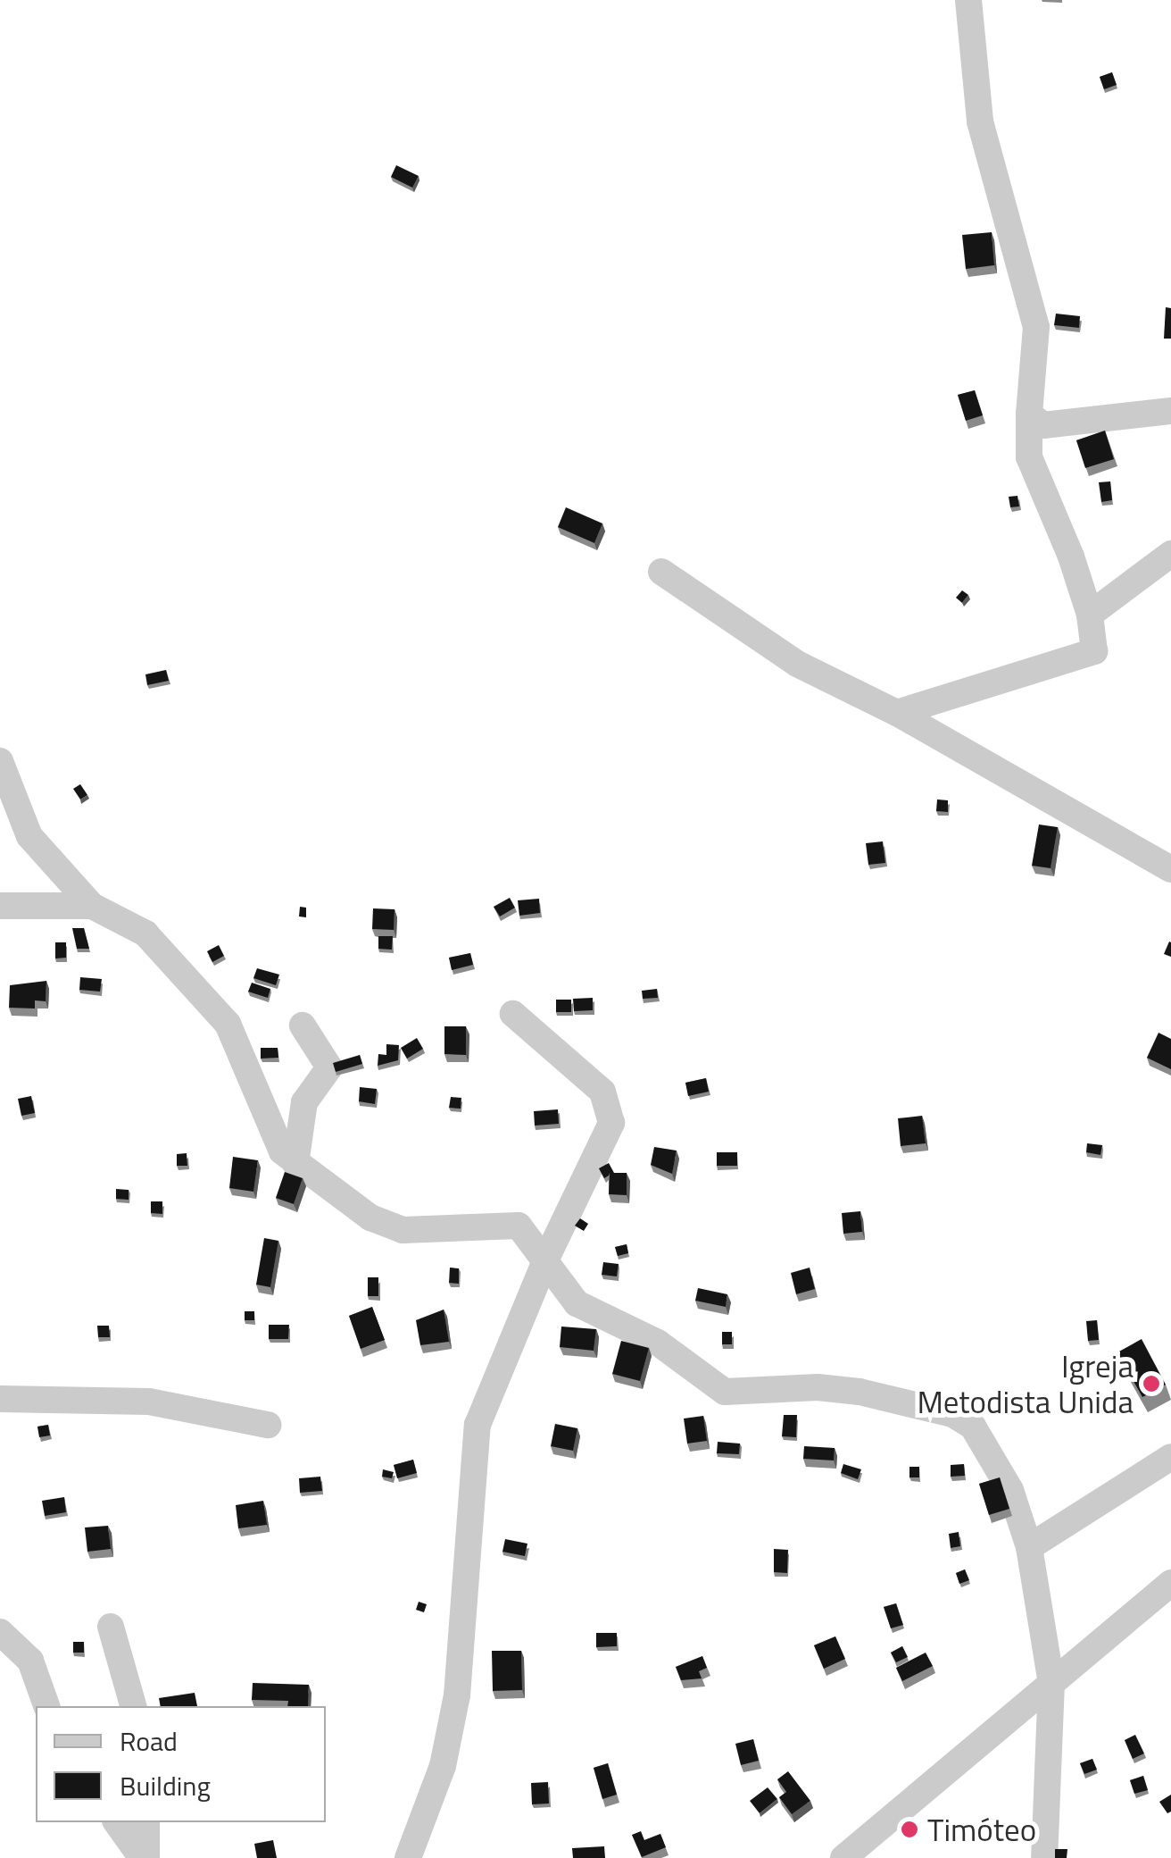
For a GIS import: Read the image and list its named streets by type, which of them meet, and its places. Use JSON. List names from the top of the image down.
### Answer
{
  "places": ["Igreja Metodista Unida", "Timóteo"],
  "legend": ["Road", "Building"]
}
